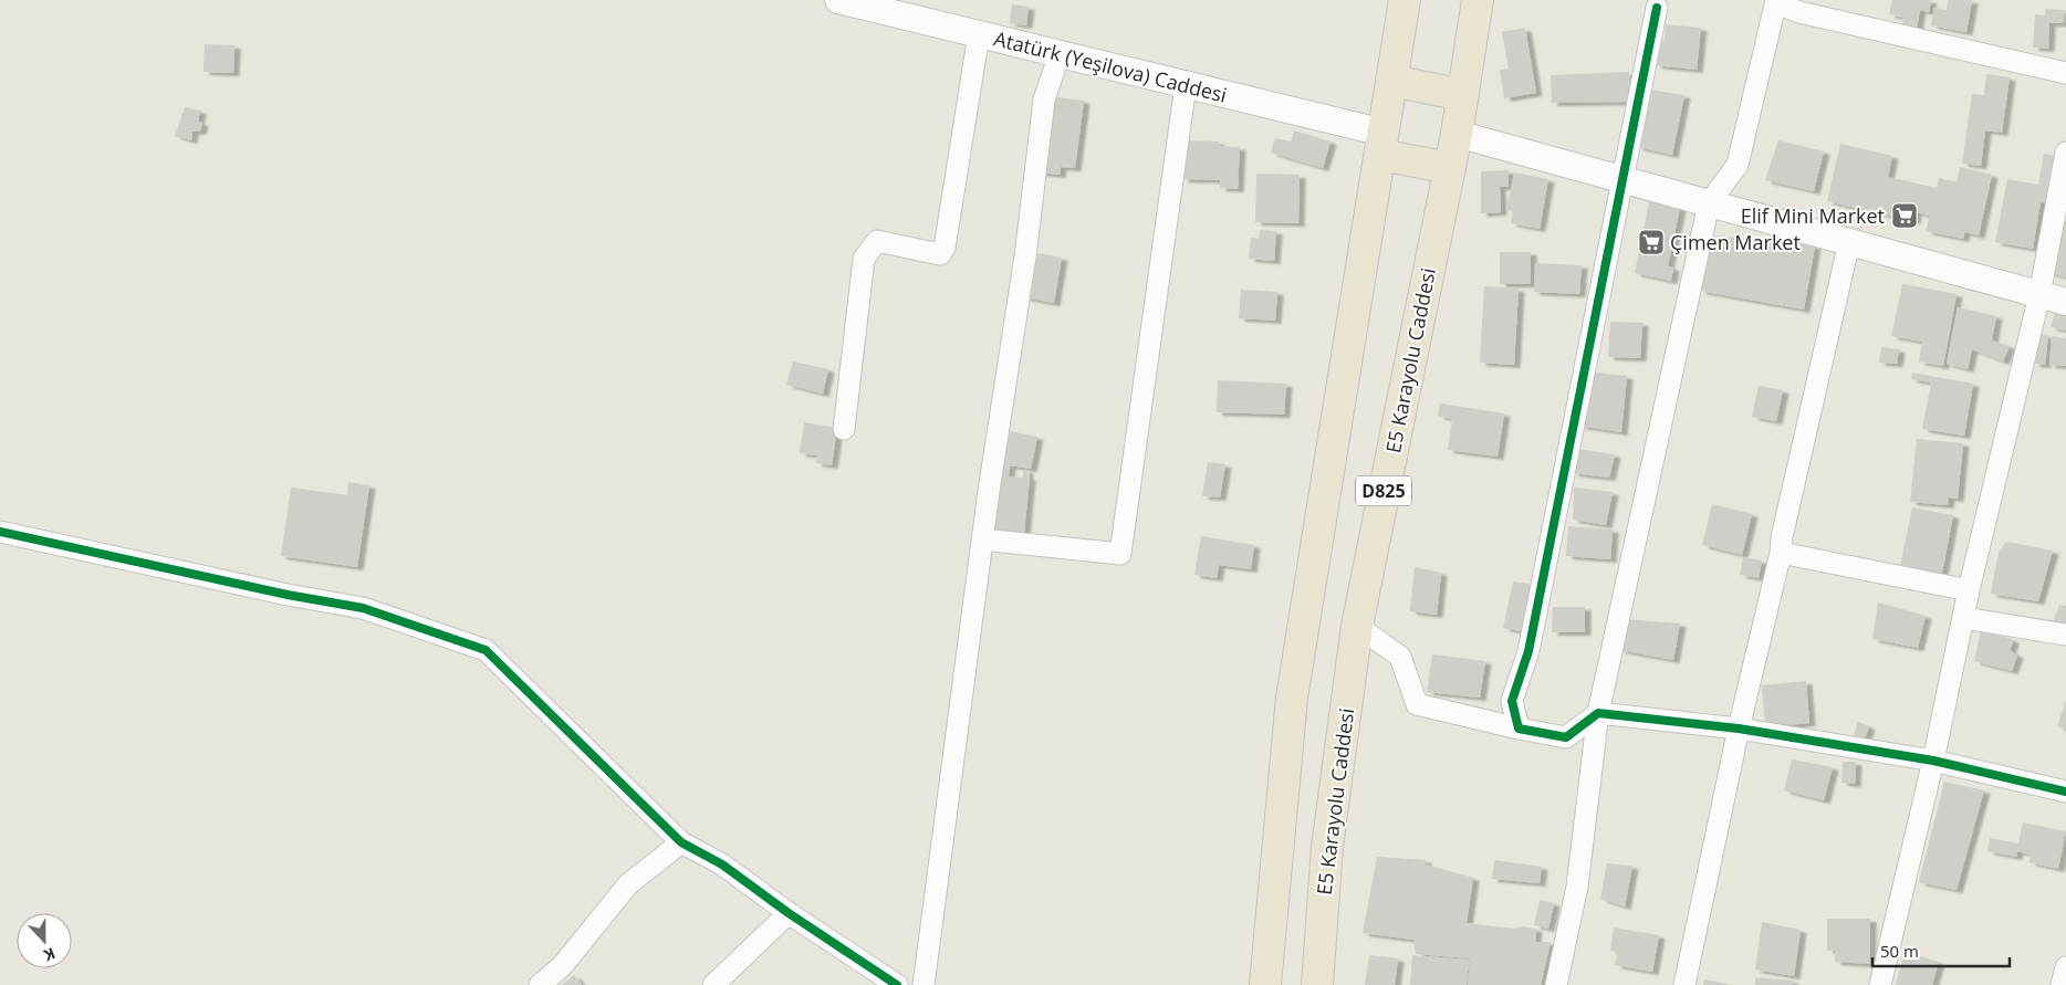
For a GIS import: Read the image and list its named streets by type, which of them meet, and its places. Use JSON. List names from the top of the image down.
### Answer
{
  "streets": {
    "highway": ["E5 Karayolu Caddesi", "D825"],
    "street": ["Atatürk (Yeşilova) Caddesi"]
  },
  "crossings": [
    ["Atatürk (Yeşilova) Caddesi", "D825"]
  ],
  "places": {
    "supermarket": ["Elif Mini Market", "Çimen Market"]
  },
  "scale_bar": "50 m",
  "north": "bottom"
}
